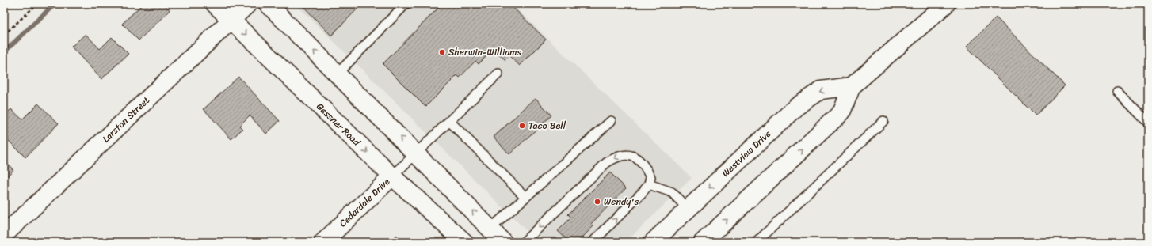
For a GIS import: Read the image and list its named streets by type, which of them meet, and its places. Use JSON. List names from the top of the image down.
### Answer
{
  "streets": {
    "main road": [
      "Larston Street",
      "Gessner Road",
      "Westview Drive",
      "Cedardale Drive"
    ]
  },
  "crossings": [
    ["Larston Street", "Gessner Road"],
    ["Gessner Road", "Cedardale Drive"]
  ],
  "places": ["Sherwin-Williams", "Taco Bell", "Wendy's"]
}
